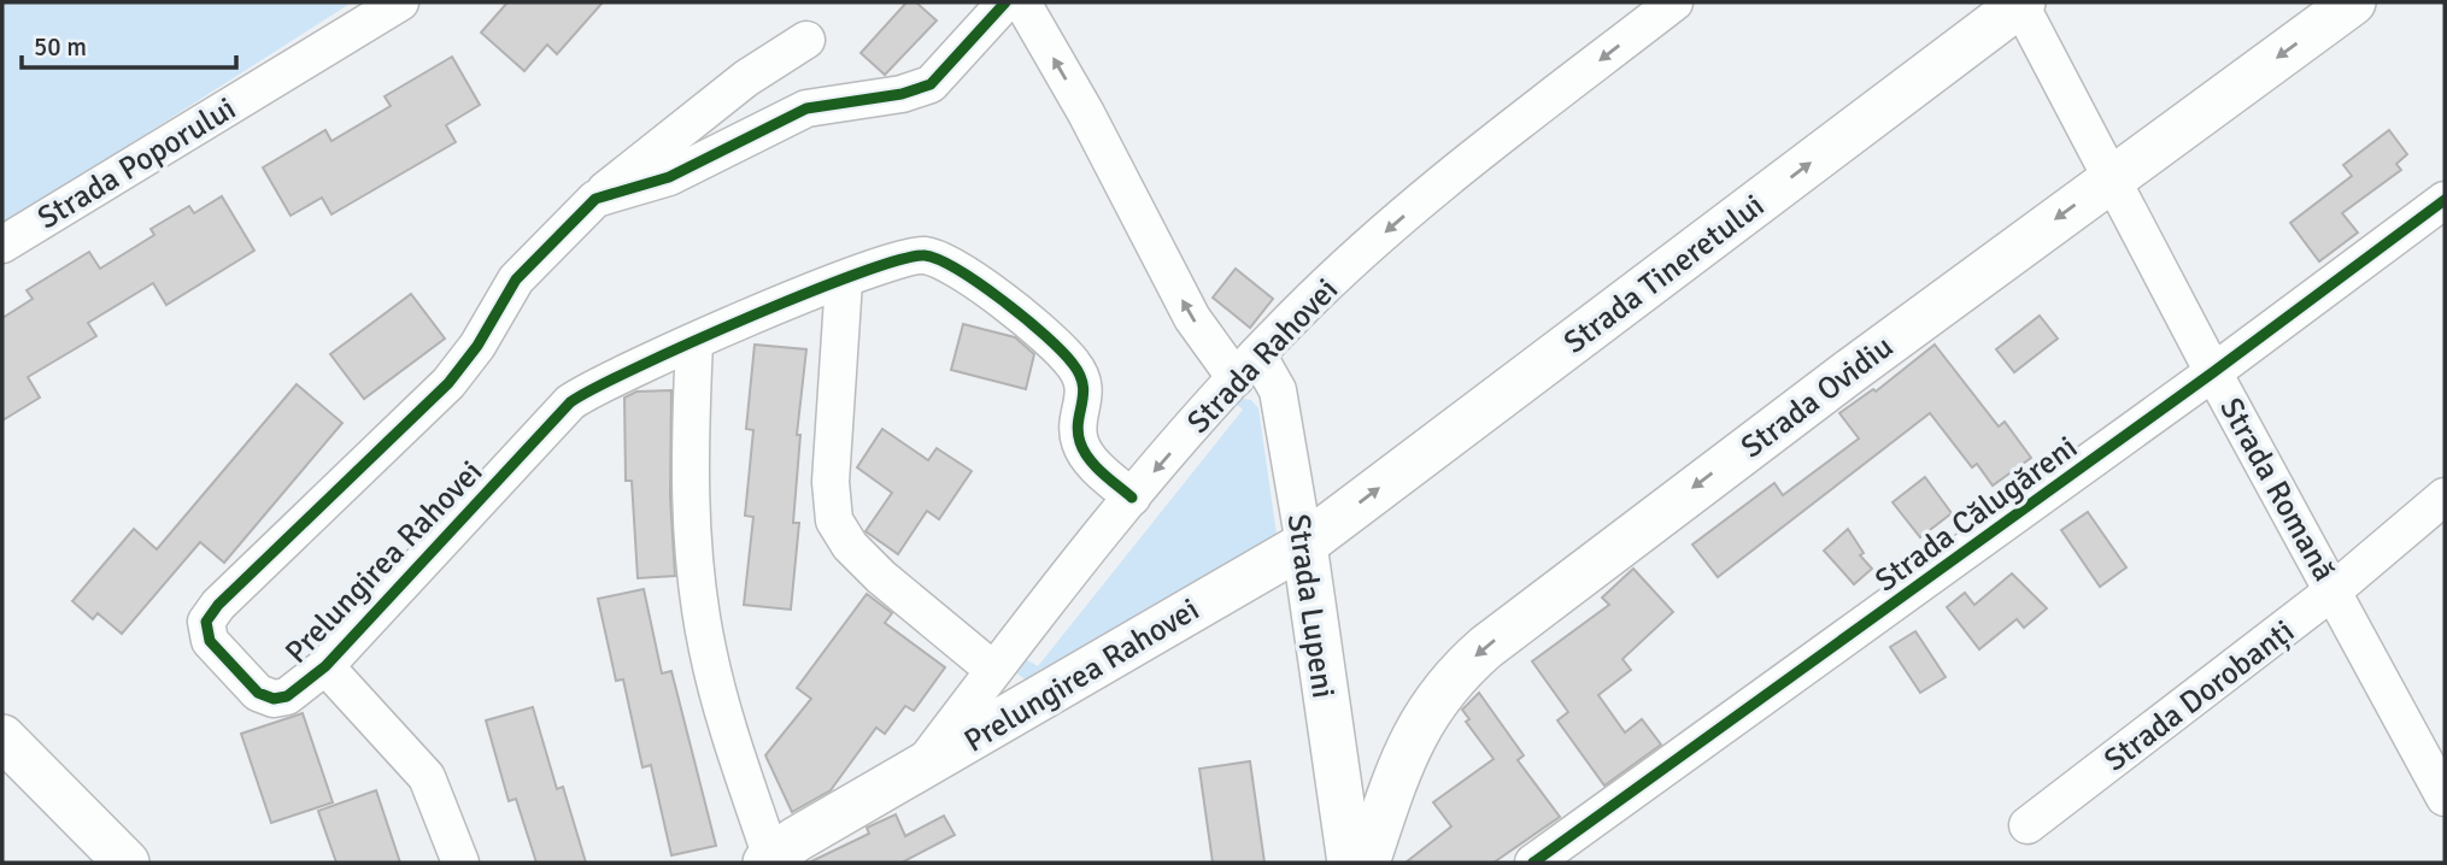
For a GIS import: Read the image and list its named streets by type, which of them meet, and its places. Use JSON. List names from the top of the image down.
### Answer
{
  "streets": {
    "main road": [
      "Strada Tineretului",
      "Strada Ovidiu",
      "Prelungirea Rahovei",
      "Strada Lupeni"
    ],
    "street": [
      "Strada Poporului",
      "Strada Rahovei",
      "Strada Romană",
      "Strada Călugăreni",
      "Strada Dorobanți"
    ]
  },
  "crossings": [
    ["Strada Tineretului", "Strada Romană"],
    ["Strada Tineretului", "Prelungirea Rahovei"],
    ["Strada Tineretului", "Strada Lupeni"],
    ["Strada Rahovei", "Prelungirea Rahovei"],
    ["Strada Rahovei", "Strada Lupeni"],
    ["Strada Ovidiu", "Strada Romană"],
    ["Strada Romană", "Strada Călugăreni"],
    ["Strada Romană", "Strada Dorobanți"],
    ["Prelungirea Rahovei", "Strada Lupeni"]
  ],
  "one_way": [
    "Strada Tineretului",
    "Strada Rahovei",
    "Strada Ovidiu",
    "Strada Lupeni"
  ],
  "scale_bar": "50 m"
}
